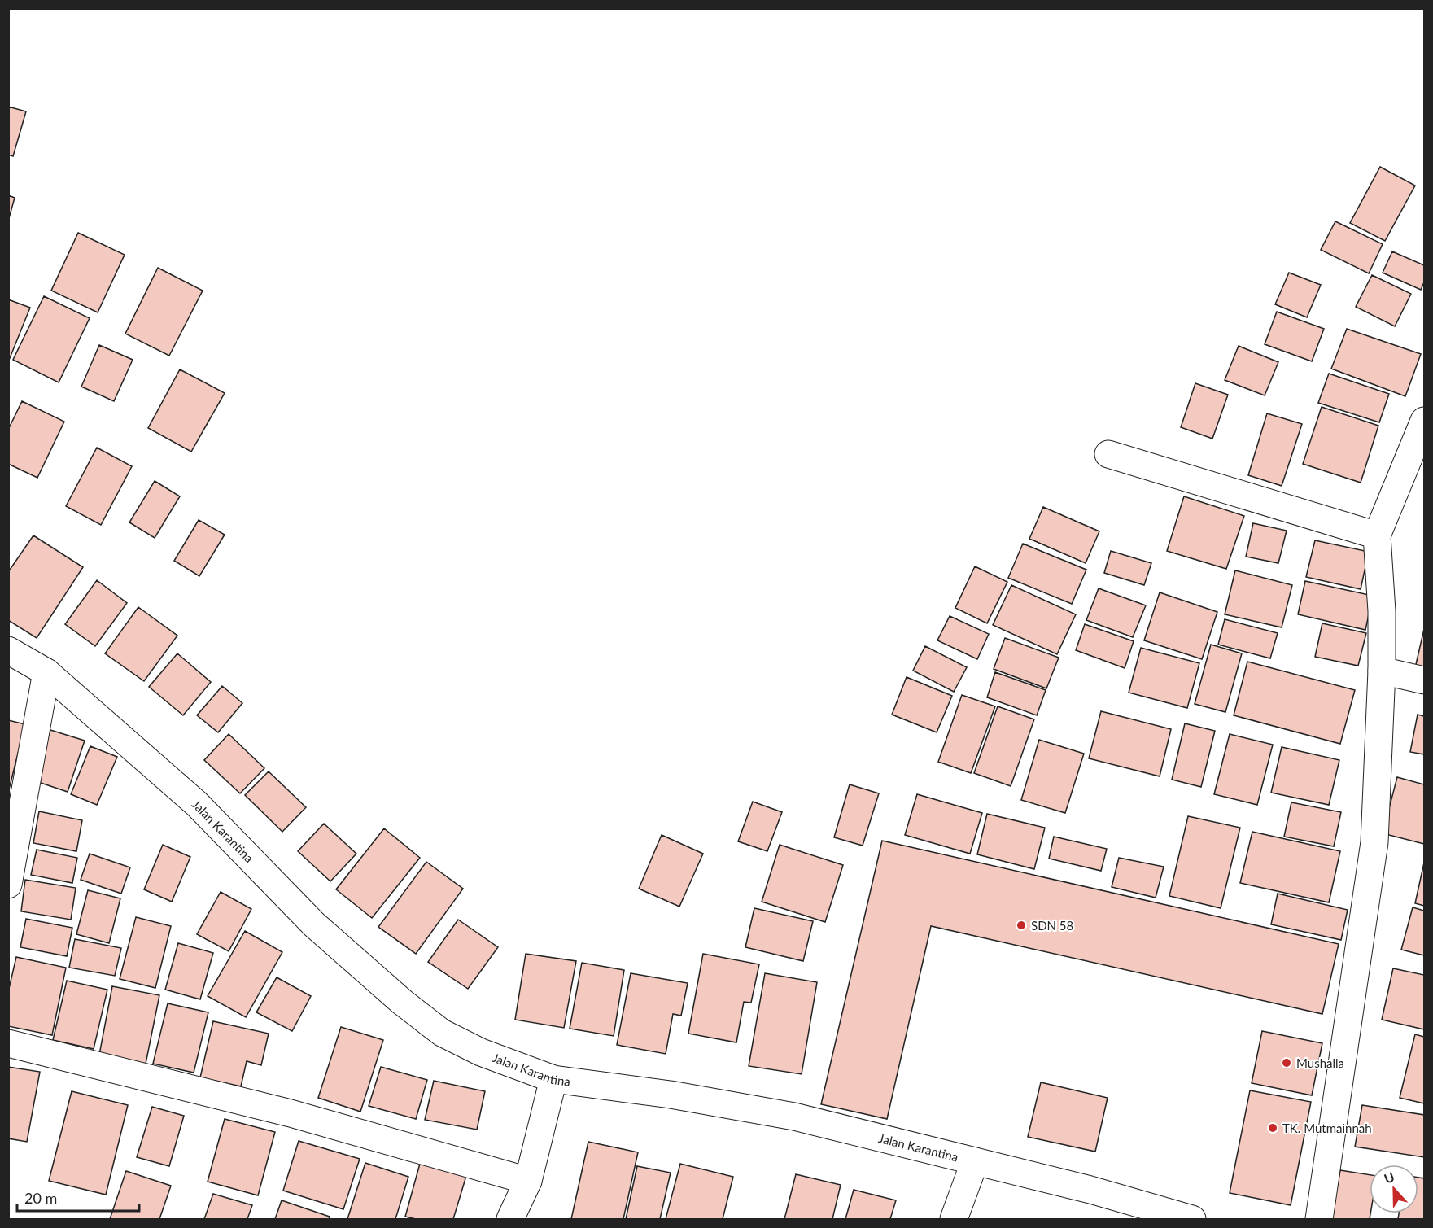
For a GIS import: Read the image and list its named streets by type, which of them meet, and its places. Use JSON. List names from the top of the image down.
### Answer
{
  "streets": {
    "street": ["Jalan Karantina"]
  },
  "places": ["SDN 58", "Mushalla", "TK. Mutmainnah"],
  "scale_bar": "20 m",
  "north": "top"
}
